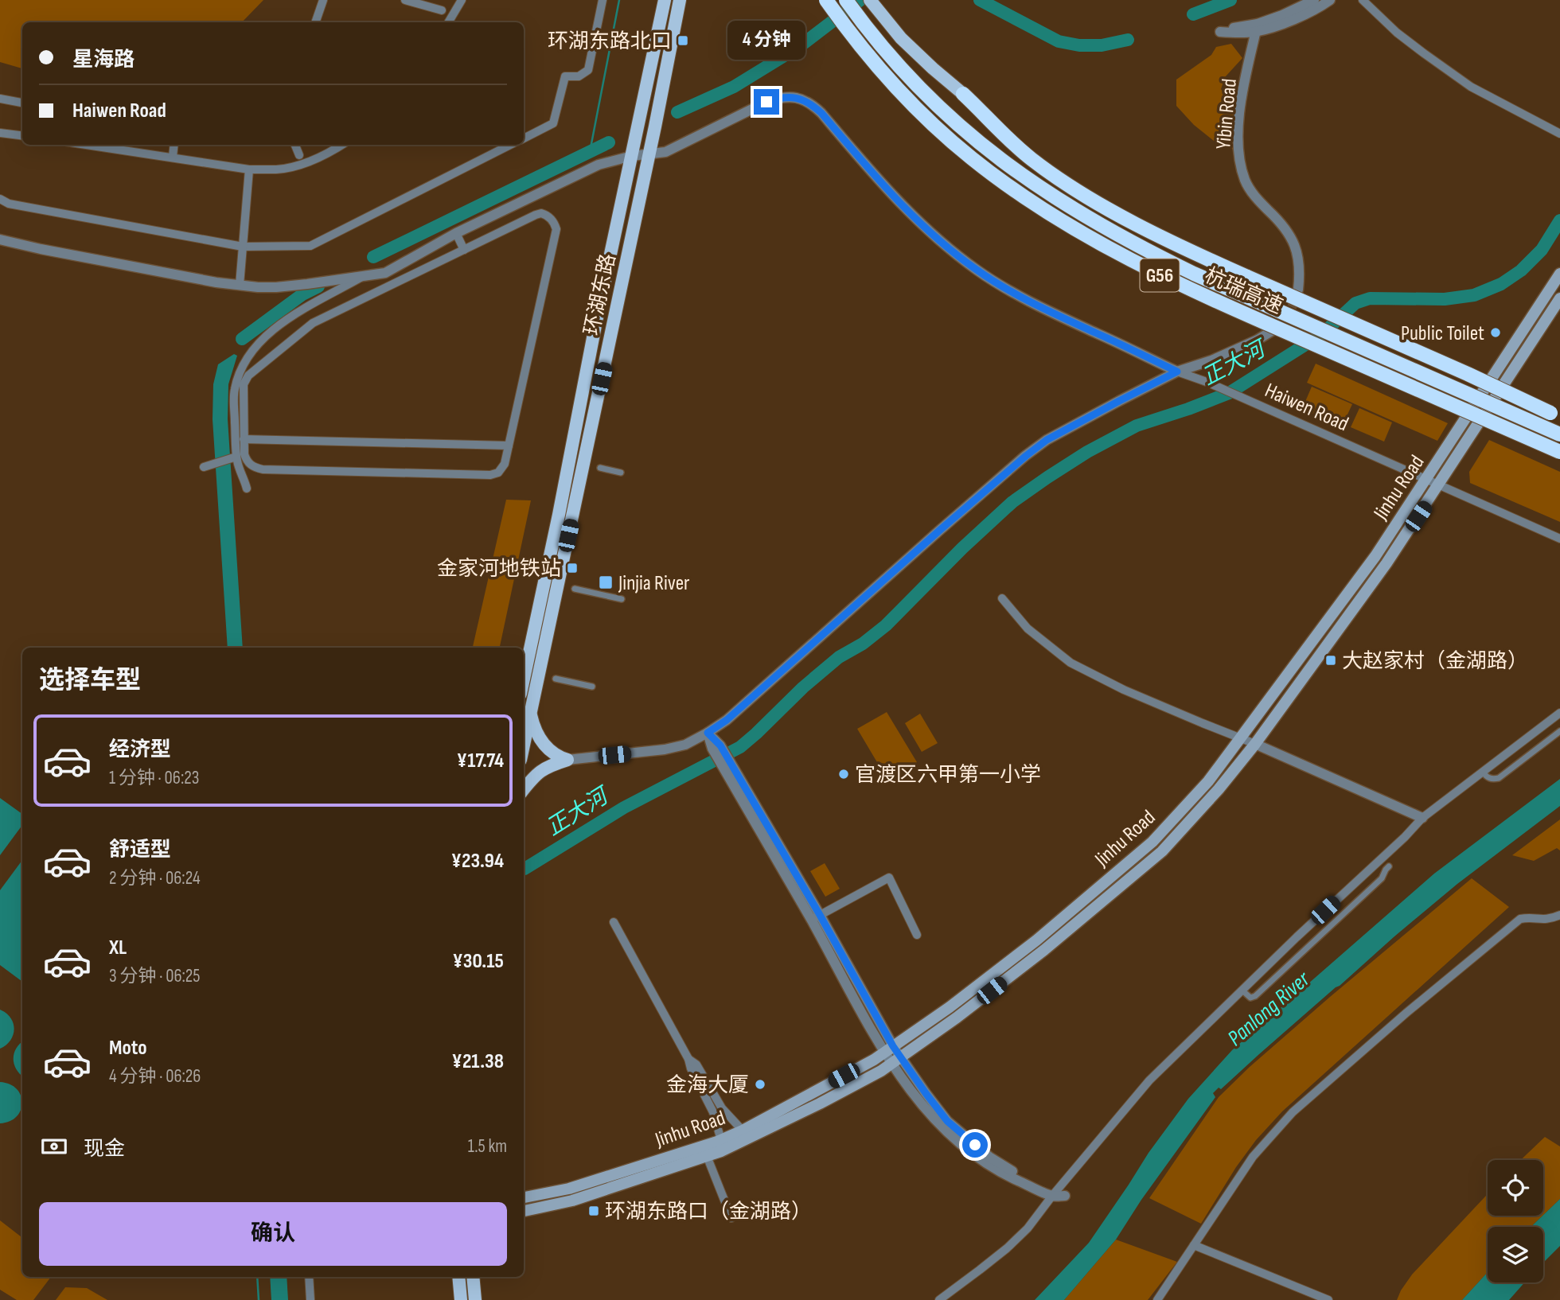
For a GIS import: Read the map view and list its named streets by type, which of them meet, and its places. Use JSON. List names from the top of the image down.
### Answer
{
  "streets": {
    "highway": ["G56", "杭瑞高速"],
    "main road": ["环湖东路", "Jinhu Road"],
    "street": ["Yibin Road", "Haiwen Road"]
  },
  "crossings": [
    ["环湖东路", "Haiwen Road"],
    ["Haiwen Road", "Jinhu Road"]
  ],
  "water": ["正大河", "Panlong River"],
  "places": {
    "transit": [
      "环湖东路北口",
      "金家河地铁站",
      "Jinjia River",
      "大赵家村（金湖路）",
      "环湖东路口（金湖路）"
    ],
    "other": ["Public Toilet", "官渡区六甲第一小学", "金海大厦"]
  },
  "page": {
    "bubble": "4 分钟",
    "banner": ["星海路", "Haiwen Road"],
    "heading": "选择车型",
    "list": [
      {
        "name": "经济型",
        "note": "1 分钟 · 06:23",
        "value": "¥17.74"
      },
      {
        "name": "舒适型",
        "note": "2 分钟 · 06:24",
        "value": "¥23.94"
      },
      {
        "name": "XL",
        "note": "3 分钟 · 06:25",
        "value": "¥30.15"
      },
      {
        "name": "Moto",
        "note": "4 分钟 · 06:26",
        "value": "¥21.38"
      }
    ],
    "pay": ["现金", "1.5 km"],
    "buttons": "确认"
  }
}
